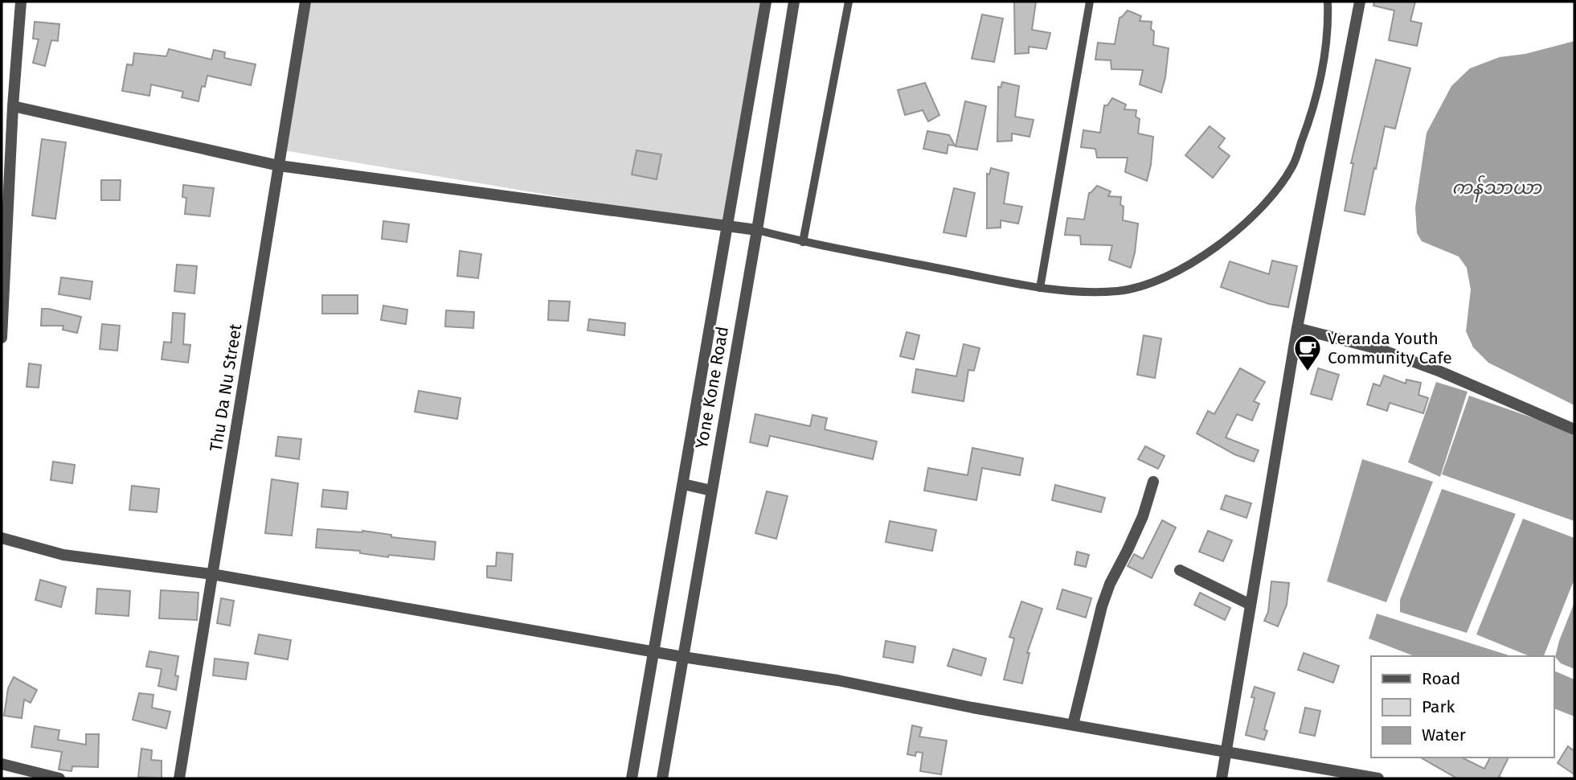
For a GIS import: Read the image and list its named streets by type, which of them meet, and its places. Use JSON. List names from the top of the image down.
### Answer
{
  "streets": {
    "street": ["Thu Da Nu Street", "Yone Kone Road"]
  },
  "water": ["ကန်သာယာ"],
  "places": {
    "cafe": ["Veranda Youth Community Cafe"]
  },
  "legend": ["Road", "Park", "Water"]
}
